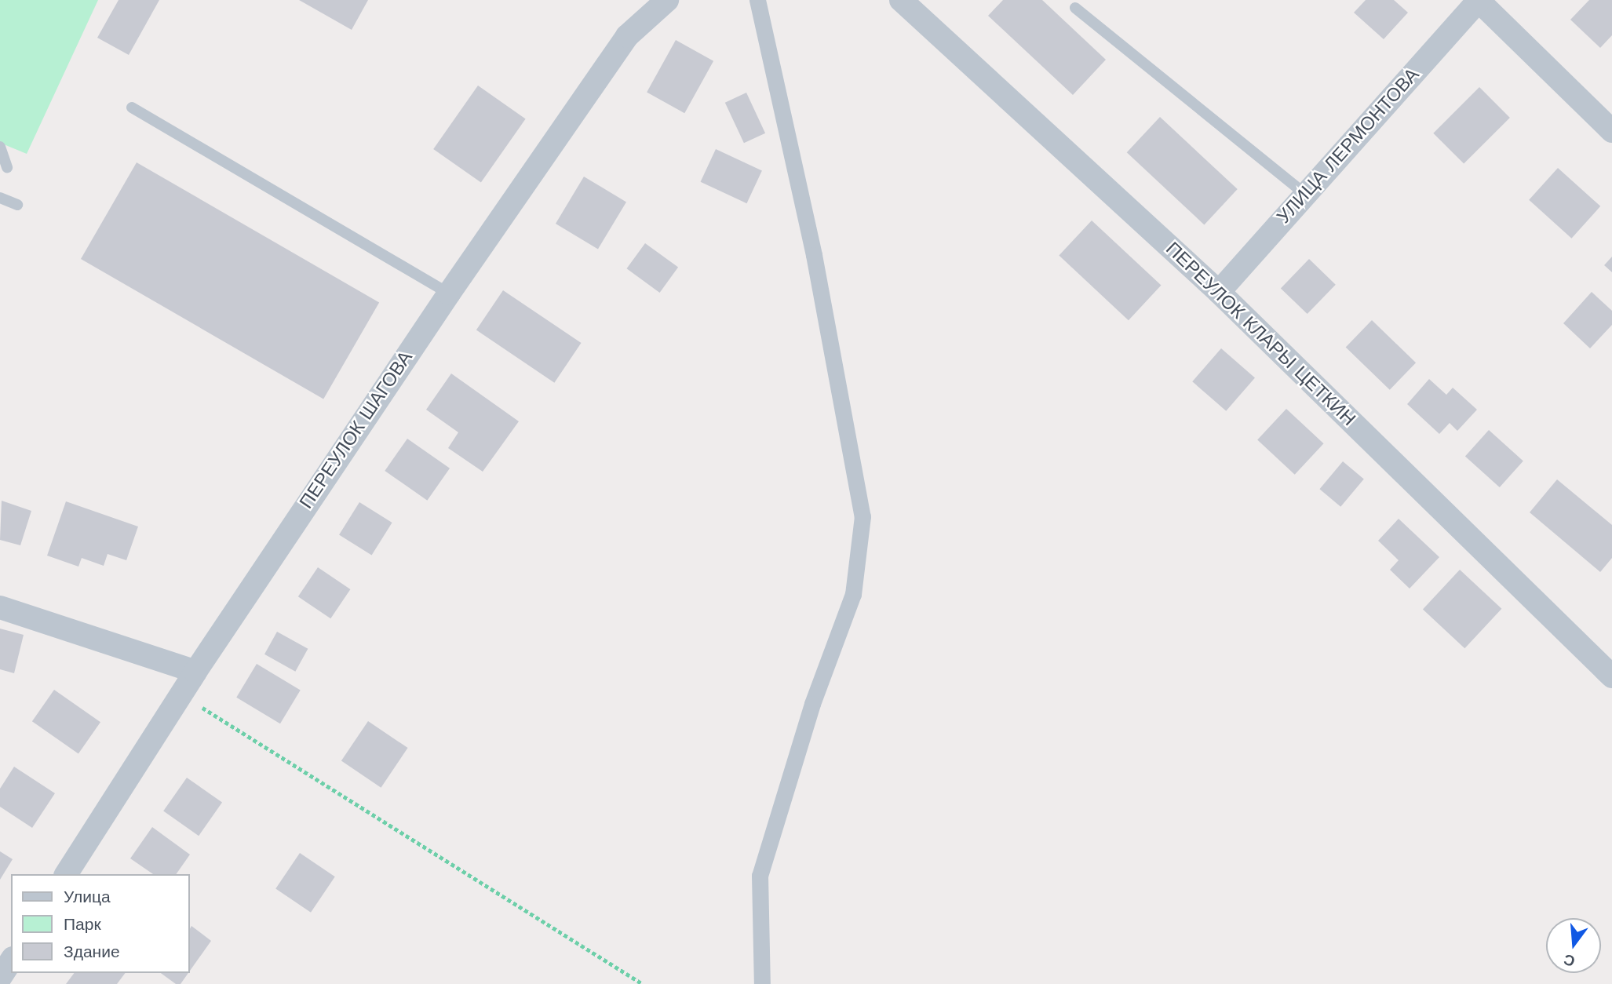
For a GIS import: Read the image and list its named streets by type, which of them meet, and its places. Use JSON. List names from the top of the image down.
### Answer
{
  "streets": {
    "street": ["УЛИЦА ЛЕРМОНТОВА", "ПЕРЕУЛОК КЛАРЫ ЦЕТКИН", "ПЕРЕУЛОК ШАГОВА"]
  },
  "crossings": [
    ["УЛИЦА ЛЕРМОНТОВА", "ПЕРЕУЛОК КЛАРЫ ЦЕТКИН"]
  ],
  "legend": ["Улица", "Парк", "Здание"],
  "north": "bottom"
}
